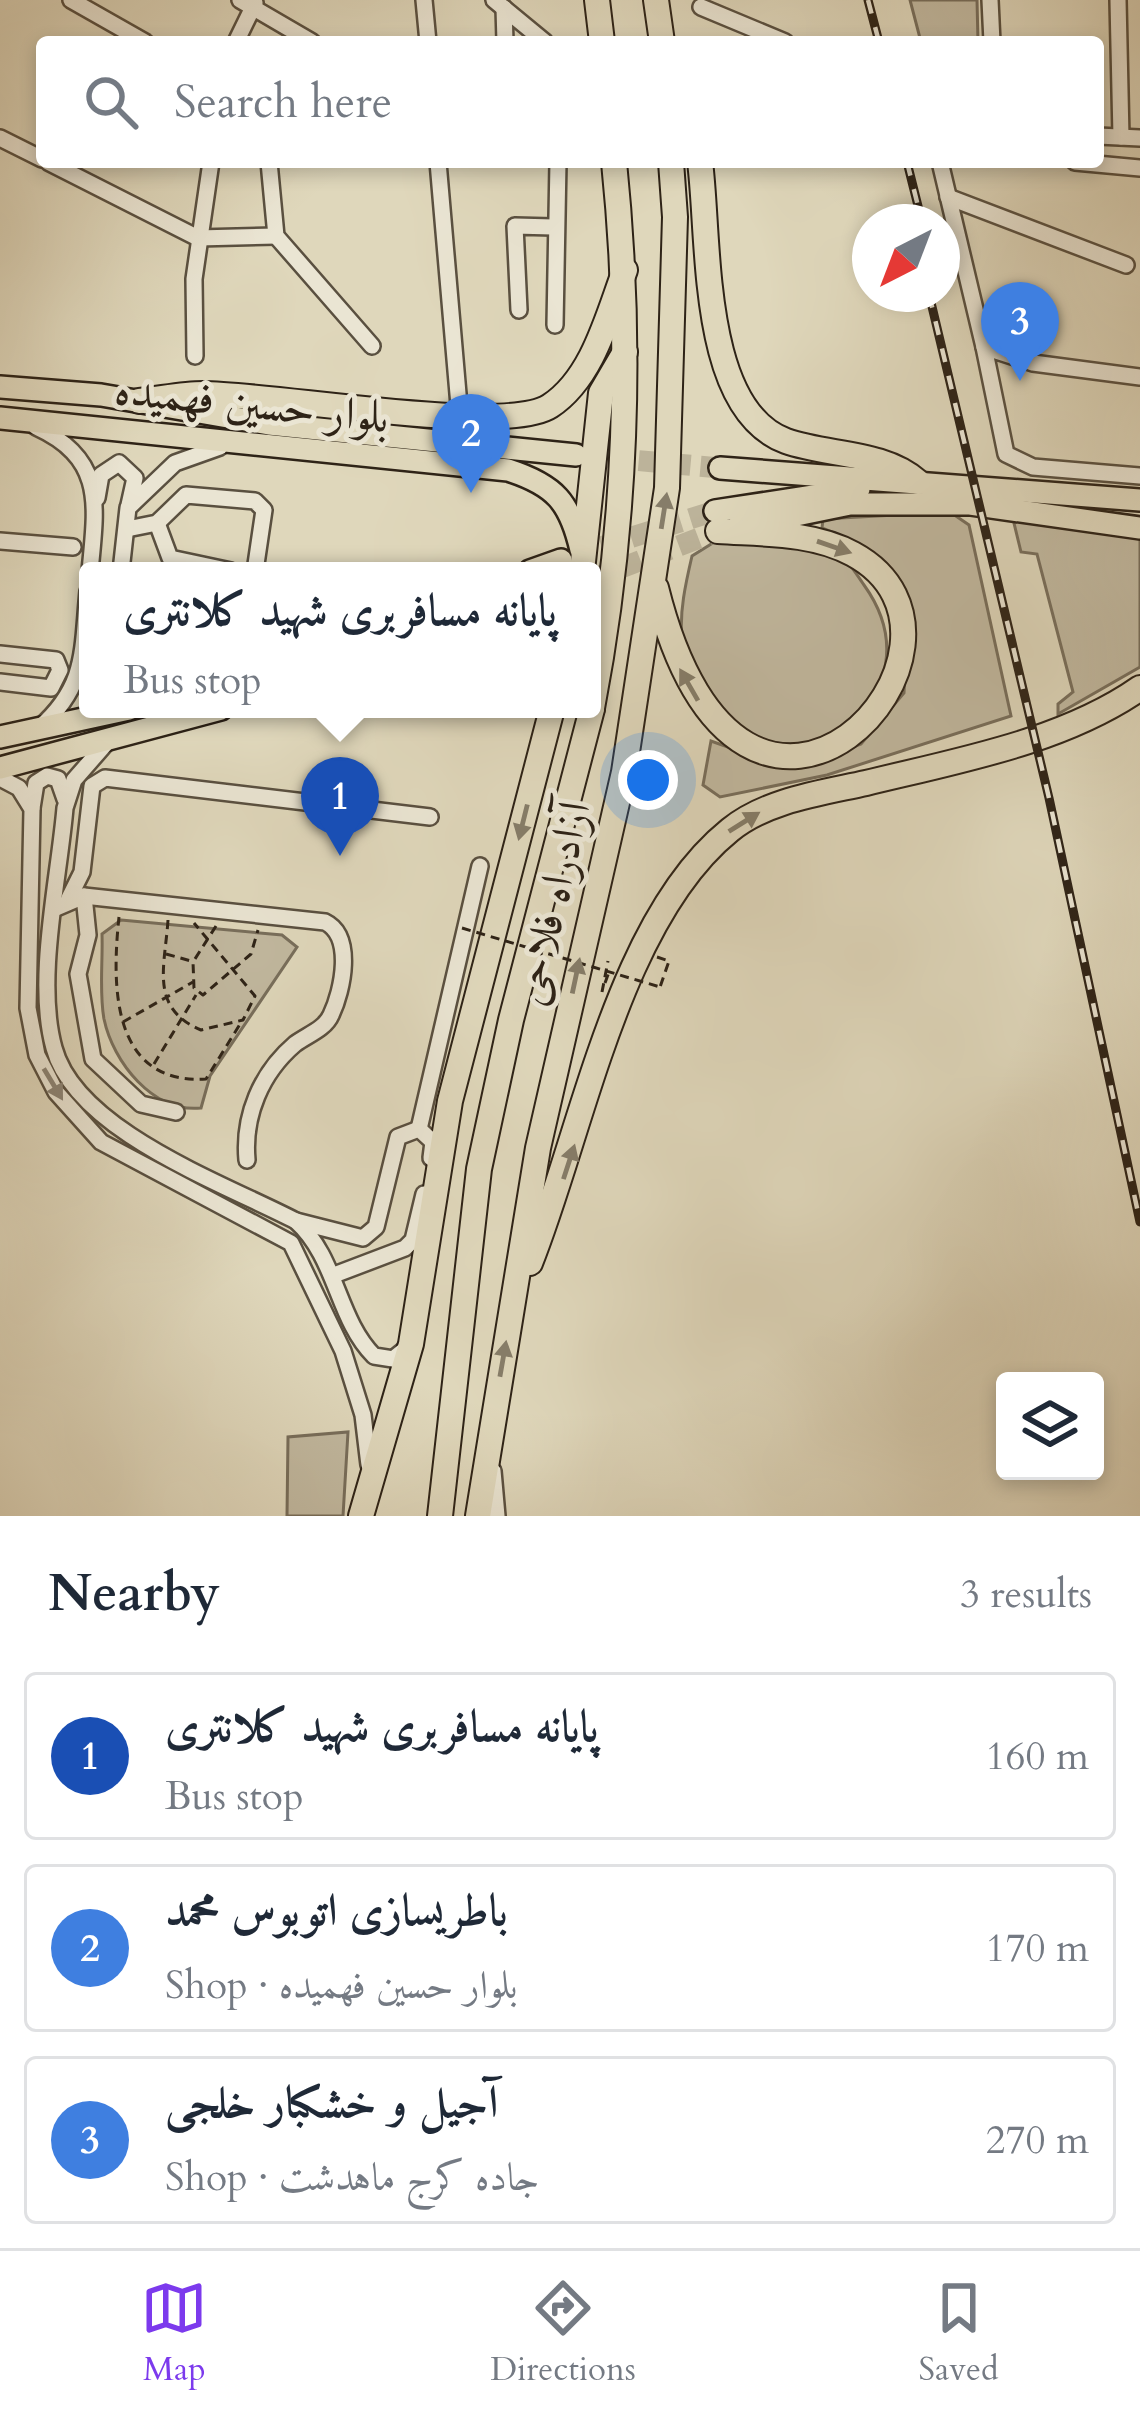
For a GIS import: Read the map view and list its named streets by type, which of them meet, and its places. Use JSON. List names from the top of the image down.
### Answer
{
  "streets": {
    "highway": ["آزادراه فلاحی"],
    "main road": ["بلوار حسین فهمیده"]
  },
  "north": "bottom left",
  "page": {
    "search": "Search here",
    "pins": ["3", "2", "1"],
    "popup": ["پایانه مسافربری شهید کلانتری", "Bus stop"],
    "heading": ["Nearby", "3 results"],
    "list": [
      {
        "mark": "1",
        "name": "پایانه مسافربری شهید کلانتری",
        "note": "Bus stop",
        "value": "160 m"
      },
      {
        "mark": "2",
        "name": "باطریسازی اتوبوس محمد",
        "note": "Shop · بلوار حسین فهمیده",
        "value": "170 m"
      },
      {
        "mark": "3",
        "name": "آجیل و خشکبار خلجی",
        "note": "Shop · جاده کرج ماهدشت",
        "value": "270 m"
      }
    ],
    "nav": ["Map", "Directions", "Saved"]
  }
}
